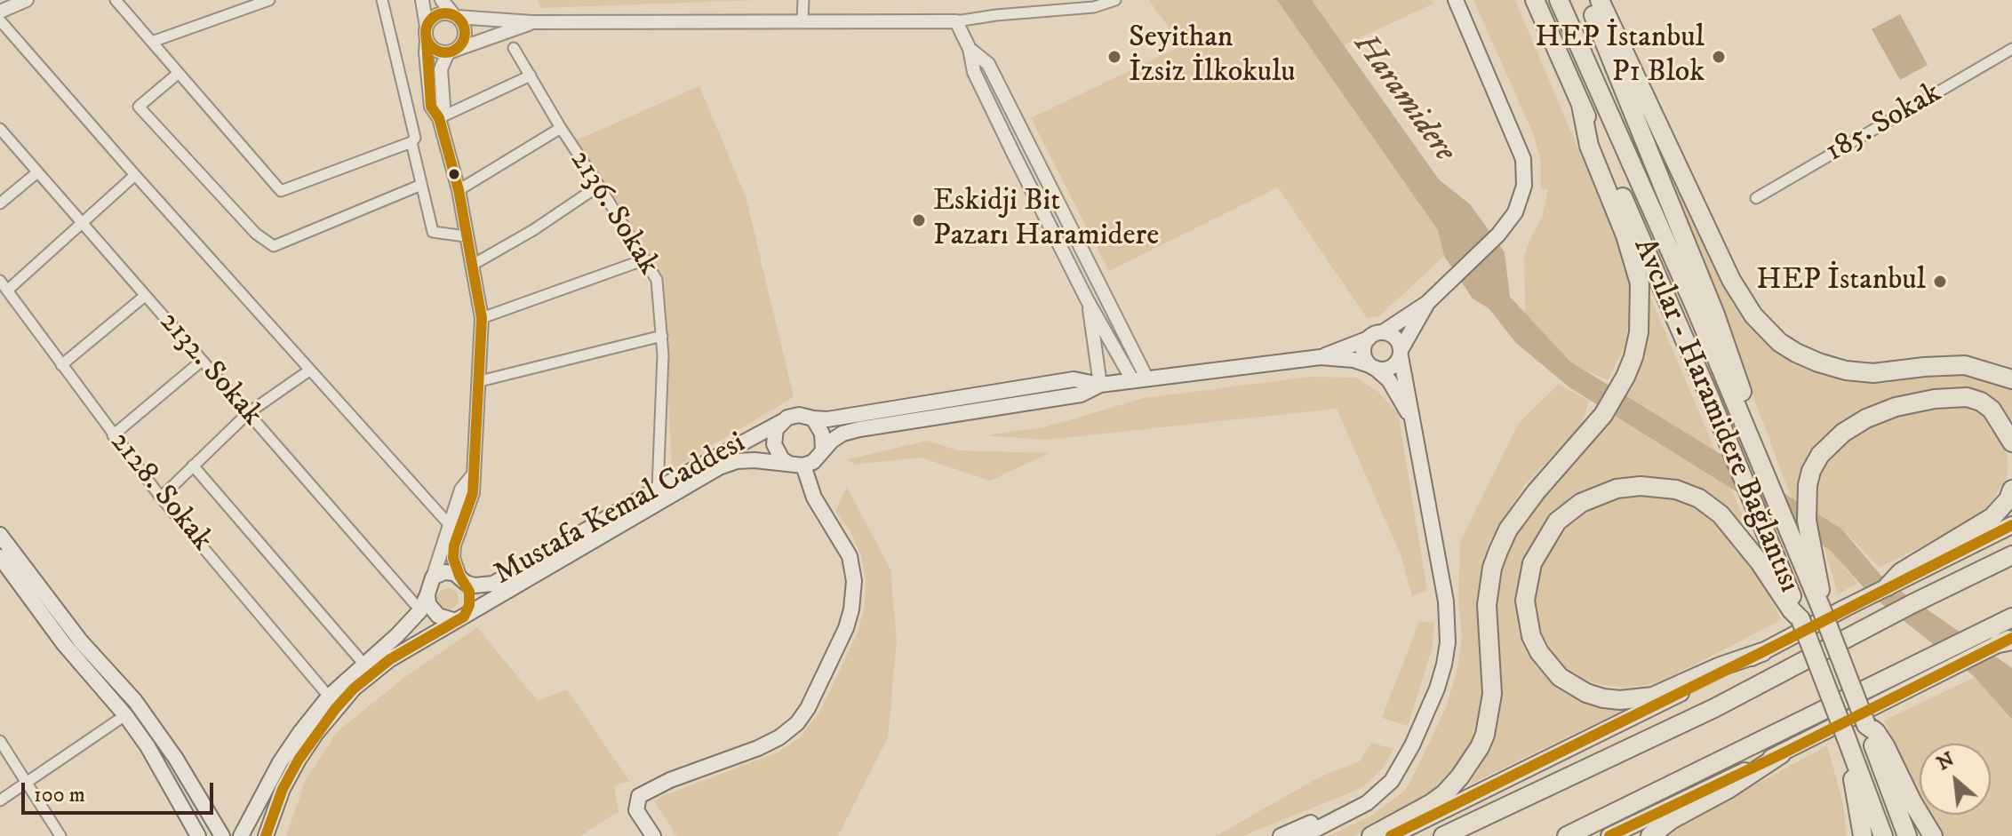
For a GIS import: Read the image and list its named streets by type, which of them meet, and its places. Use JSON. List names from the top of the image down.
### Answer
{
  "streets": {
    "highway": ["Avcılar - Haramidere Bağlantısı"],
    "main road": ["Mustafa Kemal Caddesi"],
    "street": [
      "185. Sokak",
      "2136. Sokak",
      "2132. Sokak",
      "2128. Sokak"
    ]
  },
  "crossings": [
    ["2136. Sokak", "Mustafa Kemal Caddesi"]
  ],
  "water": ["Haramidere"],
  "places": [
    "Seyithan İzsiz İlkokulu",
    "HEP İstanbul P1 Blok",
    "Eskidji Bit Pazarı Haramidere",
    "HEP İstanbul"
  ],
  "scale_bar": "100 m",
  "north": "top left"
}
